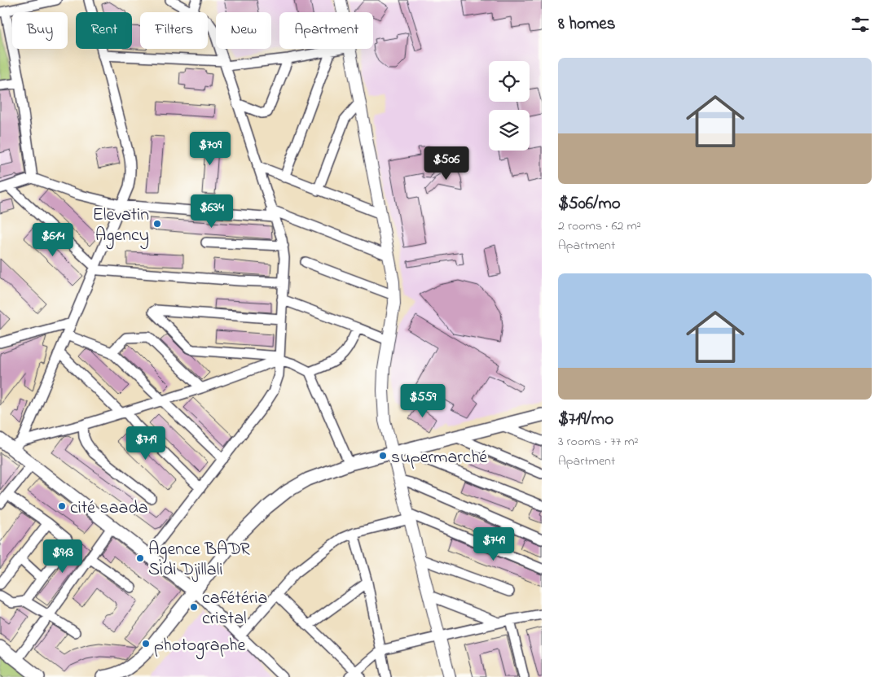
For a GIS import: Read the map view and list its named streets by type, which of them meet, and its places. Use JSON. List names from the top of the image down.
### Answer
{
  "places": [
    "Elevatin Agency",
    "supermarché",
    "cité saada",
    "Agence BADR Sidi Djillali",
    "cafétéria cristal",
    "photographe"
  ],
  "page": {
    "heading": "8 homes",
    "chip": [
      "Buy",
      "Rent",
      "Filters",
      "New",
      "Apartment"
    ],
    "list": [
      {
        "name": "$506/mo",
        "note": "2 rooms · 62 m² · Apartment"
      },
      {
        "name": "$719/mo",
        "note": "3 rooms · 77 m² · Apartment"
      }
    ],
    "price": [
      "$709",
      "$506",
      "$634",
      "$614",
      "$559",
      "$719",
      "$749",
      "$913"
    ]
  }
}
